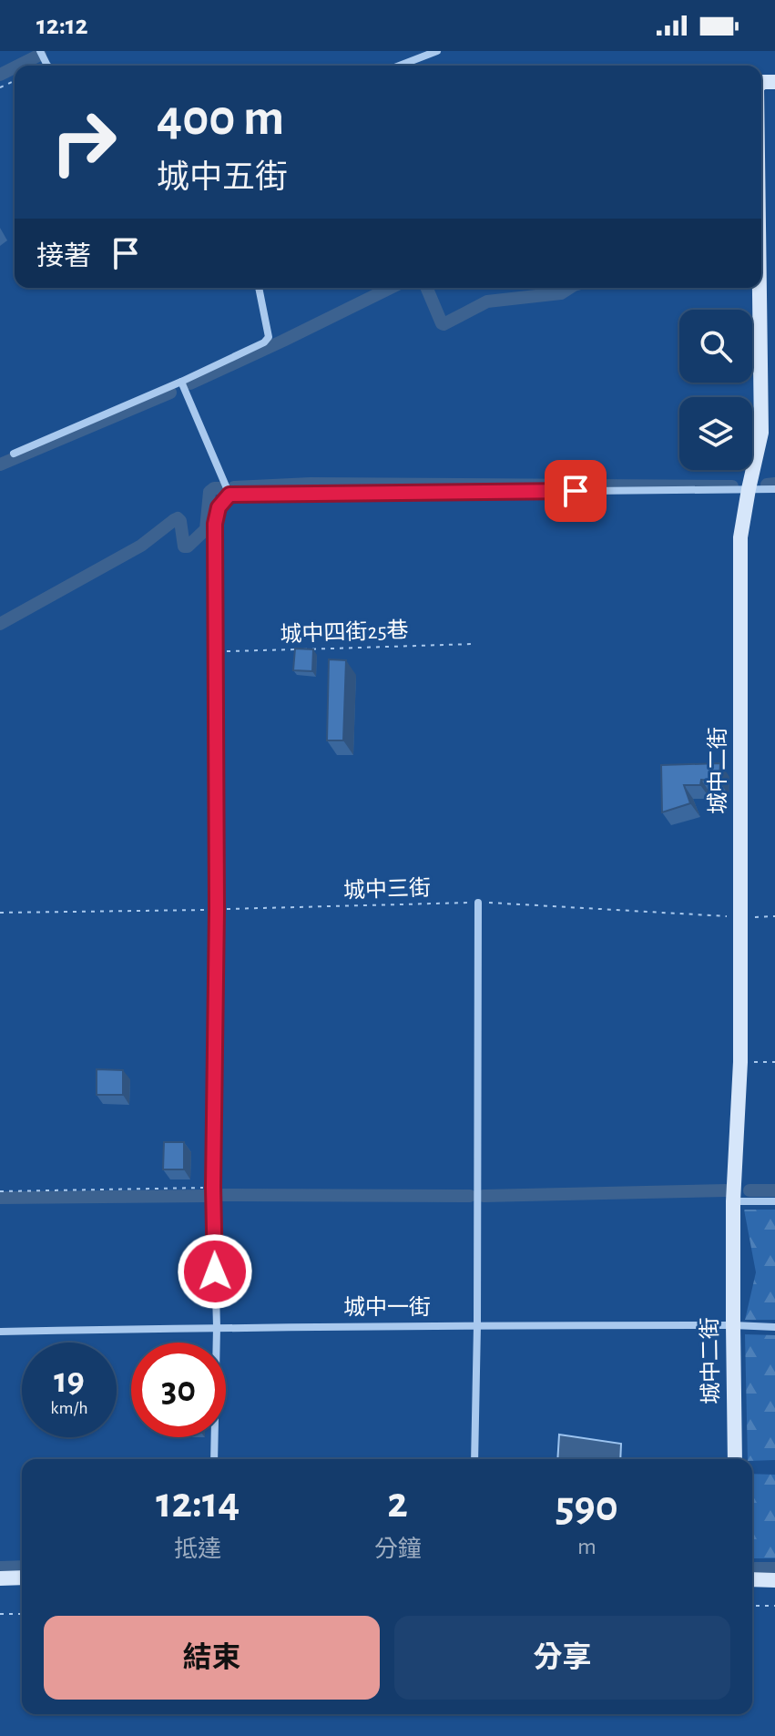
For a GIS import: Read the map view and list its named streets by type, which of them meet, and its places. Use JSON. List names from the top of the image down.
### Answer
{
  "streets": {
    "street": ["城中二街", "城中一街"],
    "path": ["城中四街25巷", "城中三街"]
  },
  "crossings": [
    ["城中二街", "城中三街"],
    ["城中二街", "城中一街"]
  ],
  "page": {
    "status": "12:12",
    "turn": ["400 m", "城中五街"],
    "then": "接著",
    "speed": "19 km/h",
    "limit": "30",
    "eta": [
      "12:14",
      "抵達",
      "2",
      "分鐘",
      "590",
      "m"
    ],
    "buttons": ["結束", "分享"]
  }
}
